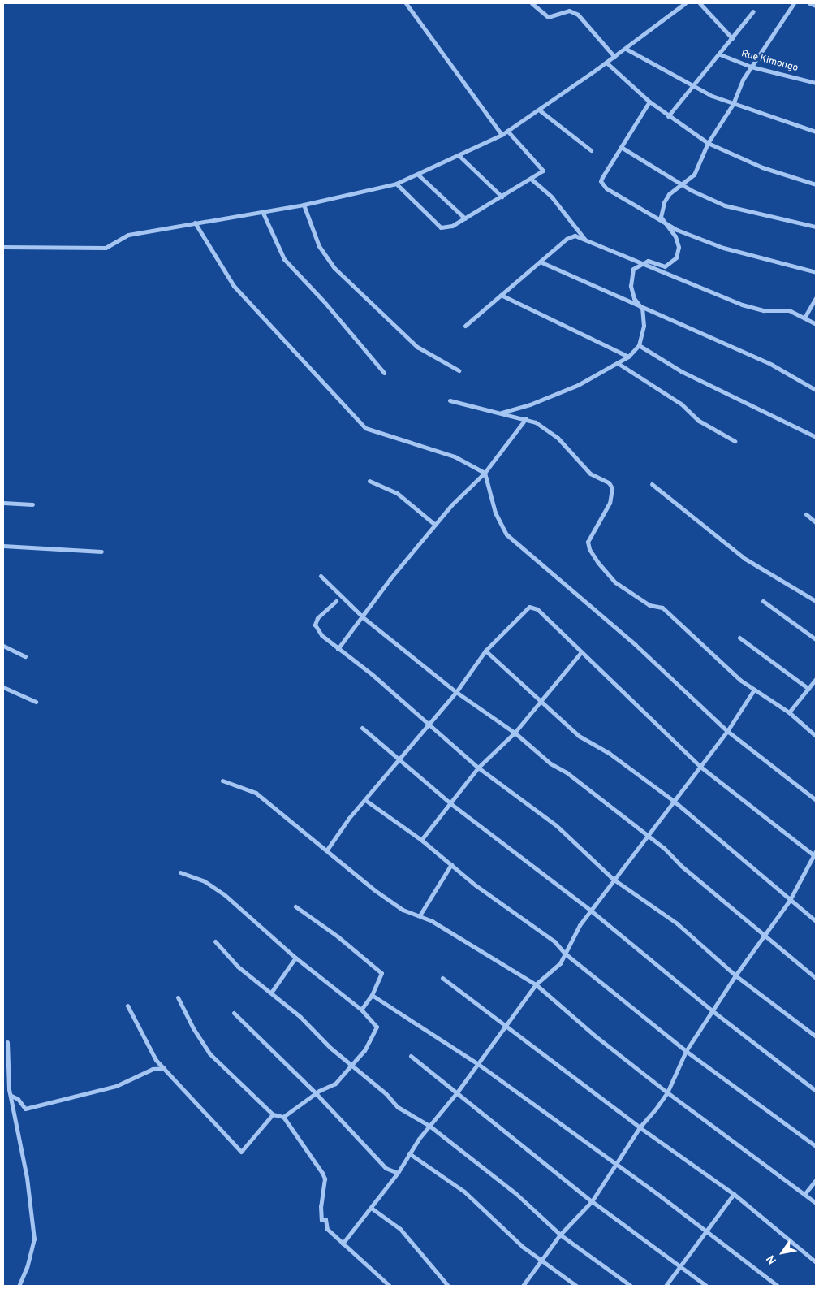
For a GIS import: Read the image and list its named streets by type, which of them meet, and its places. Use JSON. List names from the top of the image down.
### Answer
{
  "streets": {
    "street": ["Rue Kimongo"]
  },
  "north": "bottom left"
}
